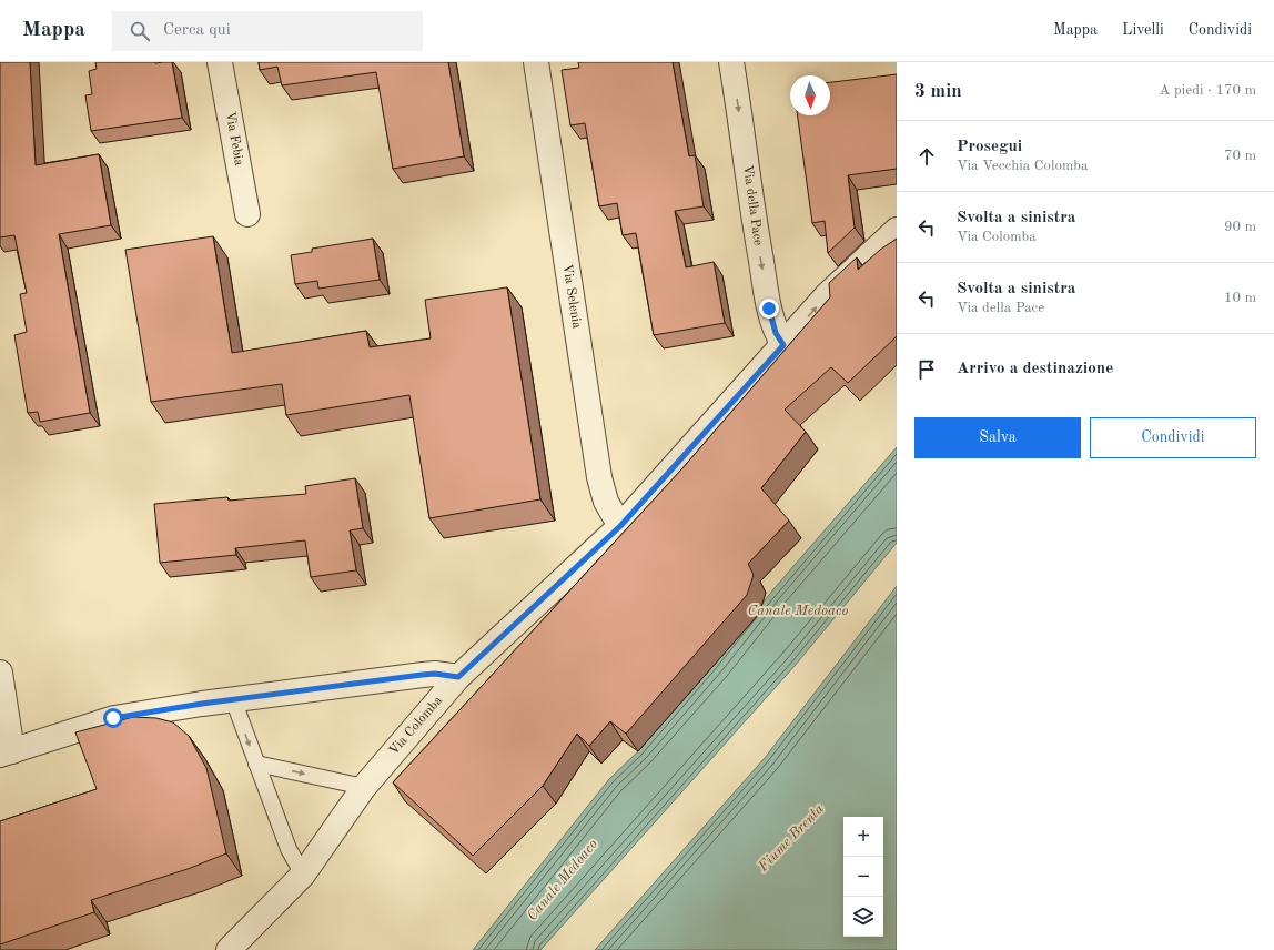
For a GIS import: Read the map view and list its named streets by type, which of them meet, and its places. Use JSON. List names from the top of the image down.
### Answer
{
  "streets": {
    "street": [
      "Via Febia",
      "Via della Pace",
      "Via Selenia",
      "Via Colomba"
    ]
  },
  "crossings": [
    ["Via della Pace", "Via Colomba"],
    ["Via Selenia", "Via Colomba"]
  ],
  "one_way": ["Via della Pace"],
  "water": ["Canale Medoaco", "Fiume Brenta"],
  "north": "bottom",
  "page": {
    "header": "Mappa",
    "search": "Cerca qui",
    "nav": ["Mappa", "Livelli", "Condividi"],
    "heading": ["3 min", "A piedi · 170 m"],
    "list": [
      ["Prosegui", "Via Vecchia Colomba", "70 m"],
      ["Svolta a sinistra", "Via Colomba", "90 m"],
      ["Svolta a sinistra", "Via della Pace", "10 m"],
      "Arrivo a destinazione"
    ],
    "buttons": ["Salva", "Condividi"],
    "map_buttons": ["+", "−"]
  }
}
